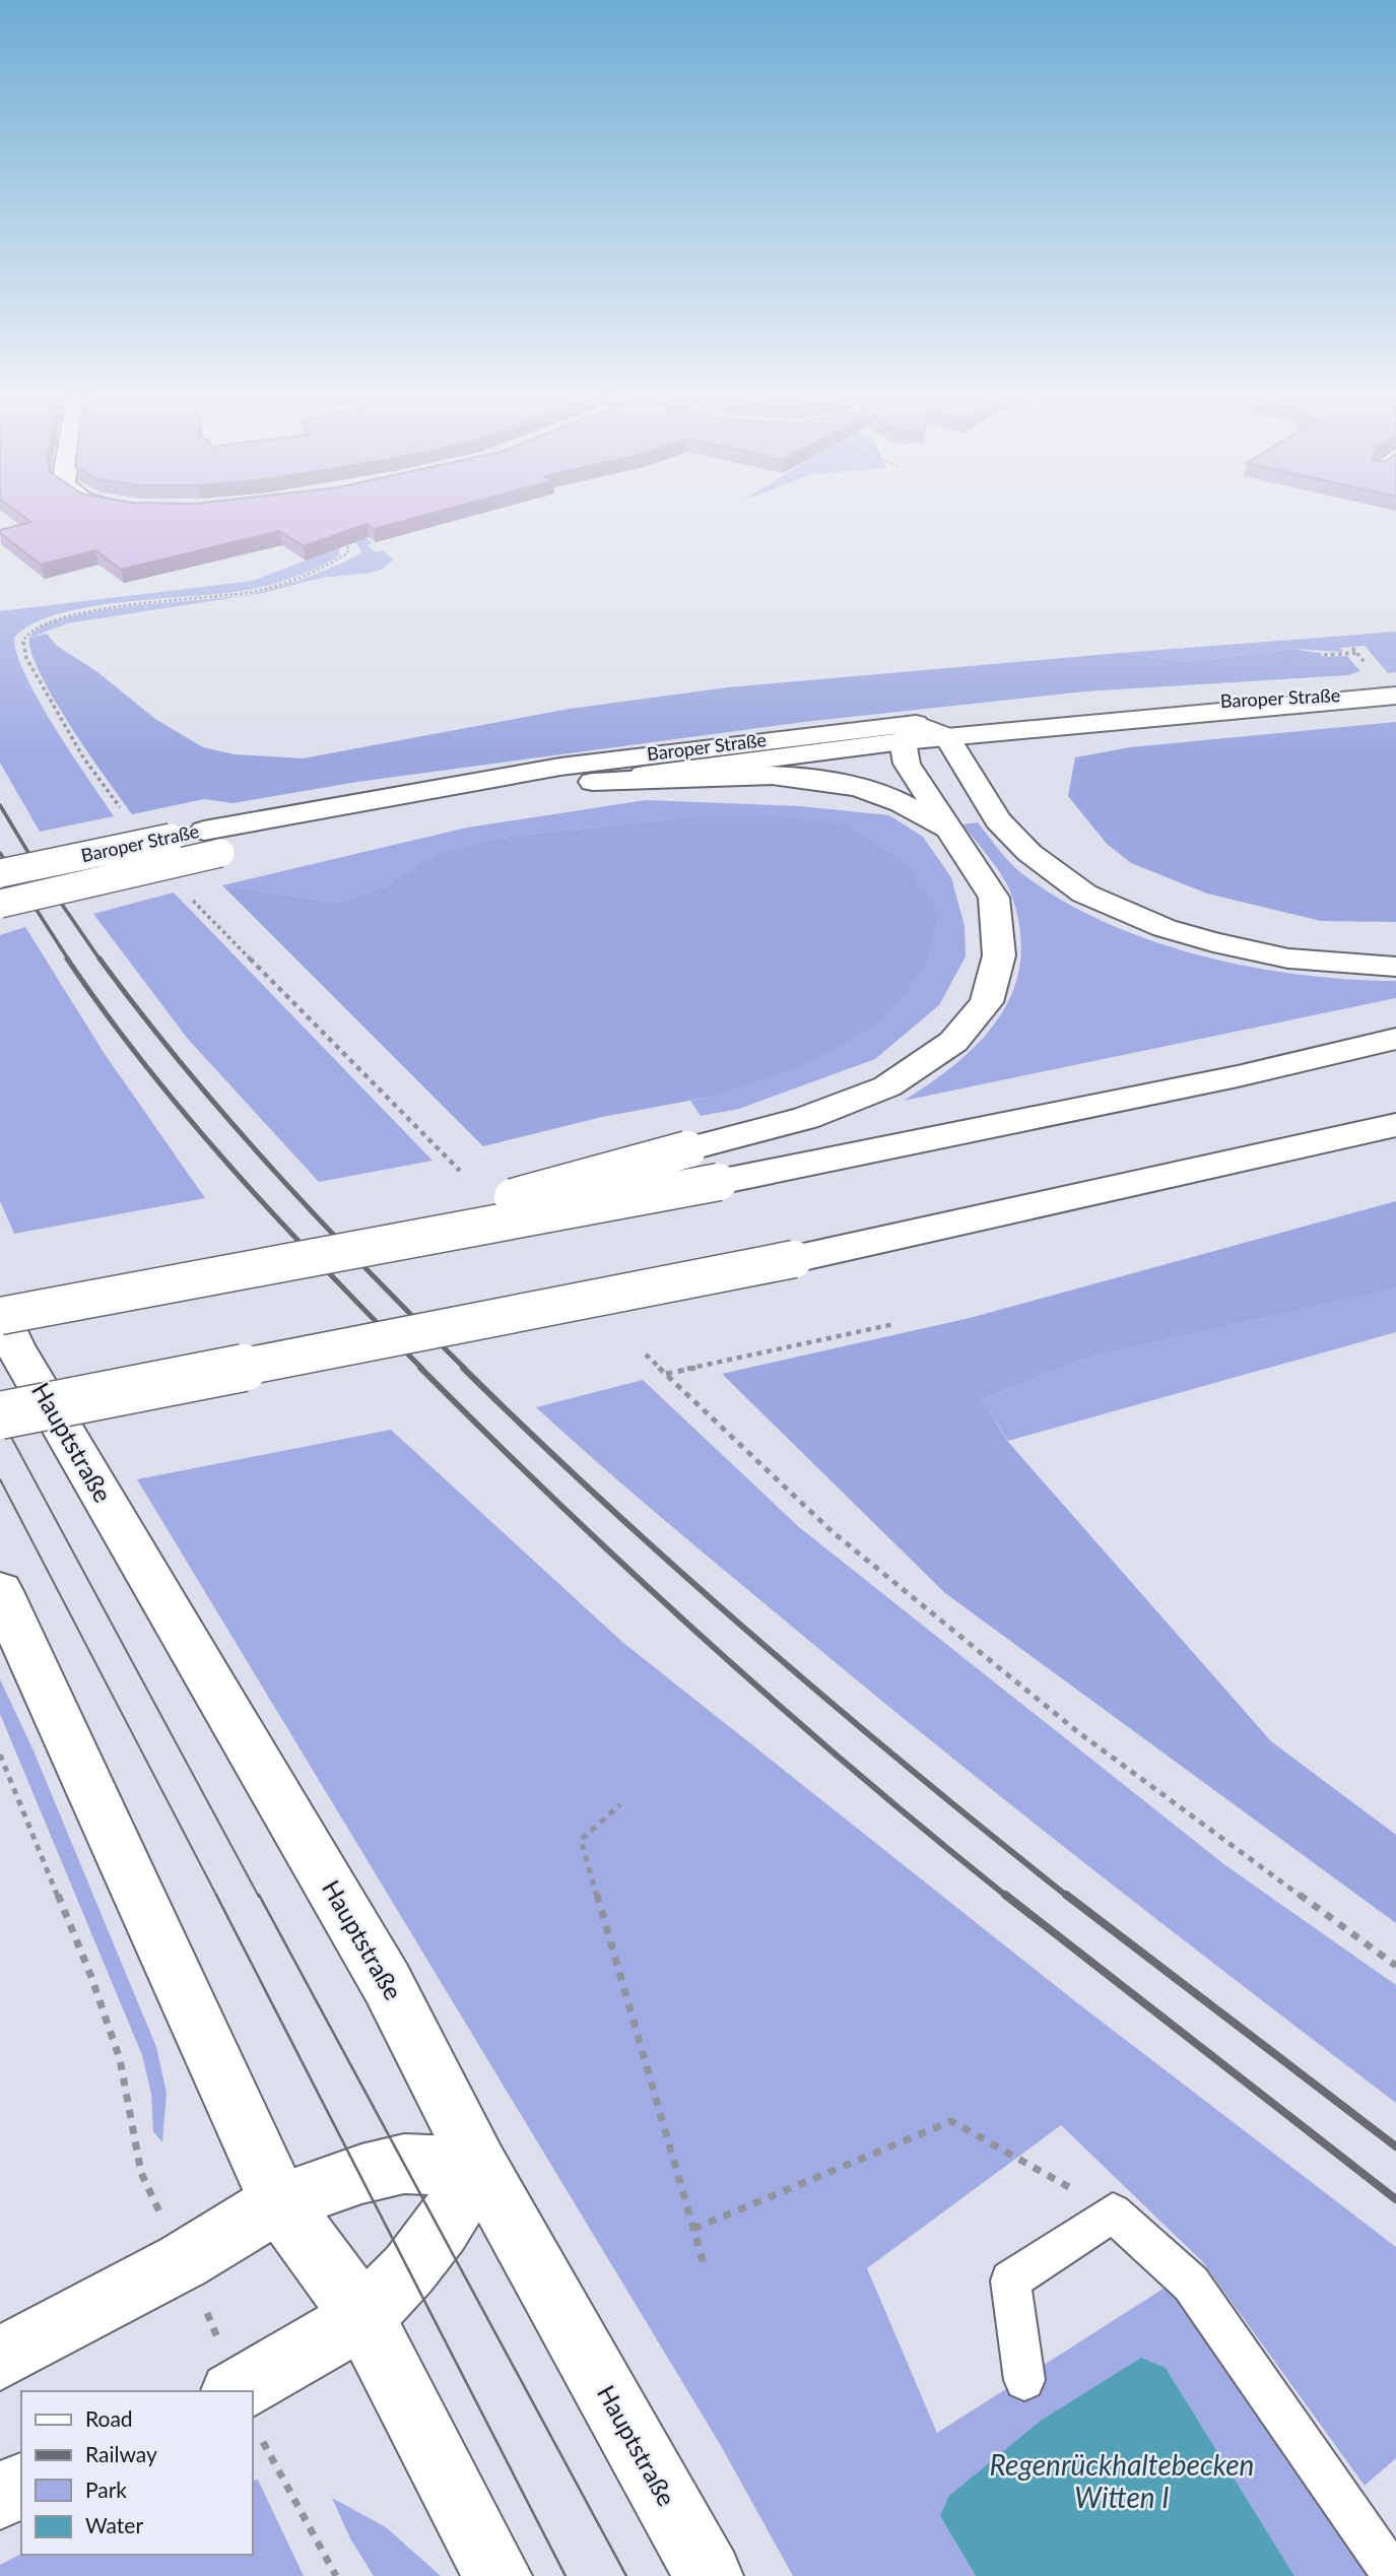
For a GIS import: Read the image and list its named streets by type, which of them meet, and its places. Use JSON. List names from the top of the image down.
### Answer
{
  "streets": {
    "main road": ["Baroper Straße", "Hauptstraße"]
  },
  "water": ["Regenrückhaltebecken Witten I"],
  "legend": [
    "Road",
    "Railway",
    "Park",
    "Water"
  ]
}
